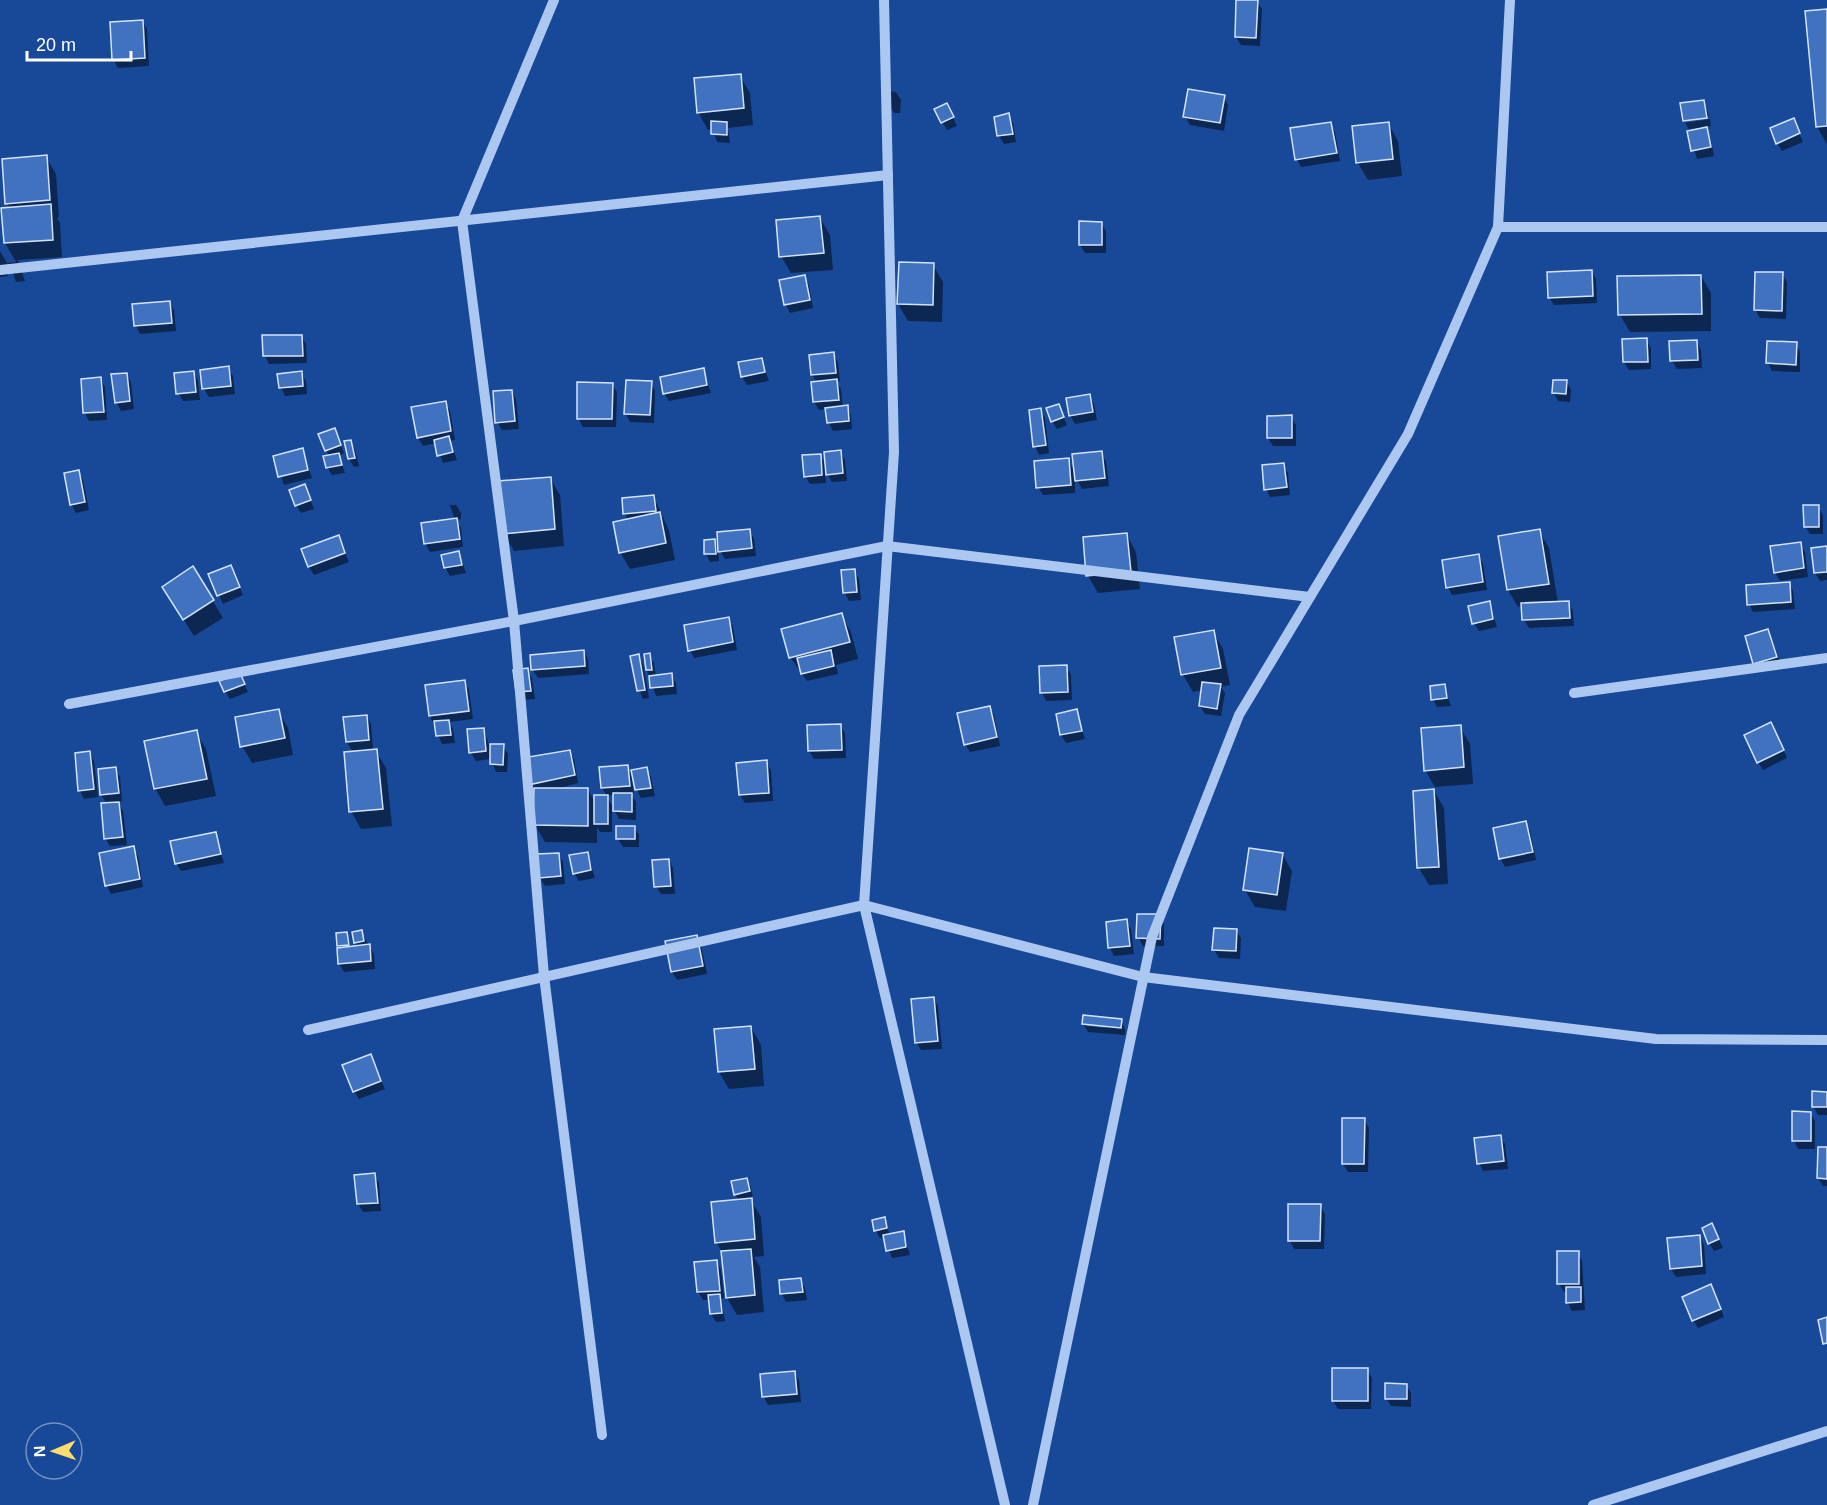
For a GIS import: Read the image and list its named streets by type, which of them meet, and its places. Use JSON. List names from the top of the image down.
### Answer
{
  "scale_bar": "20 m",
  "north": "left"
}
